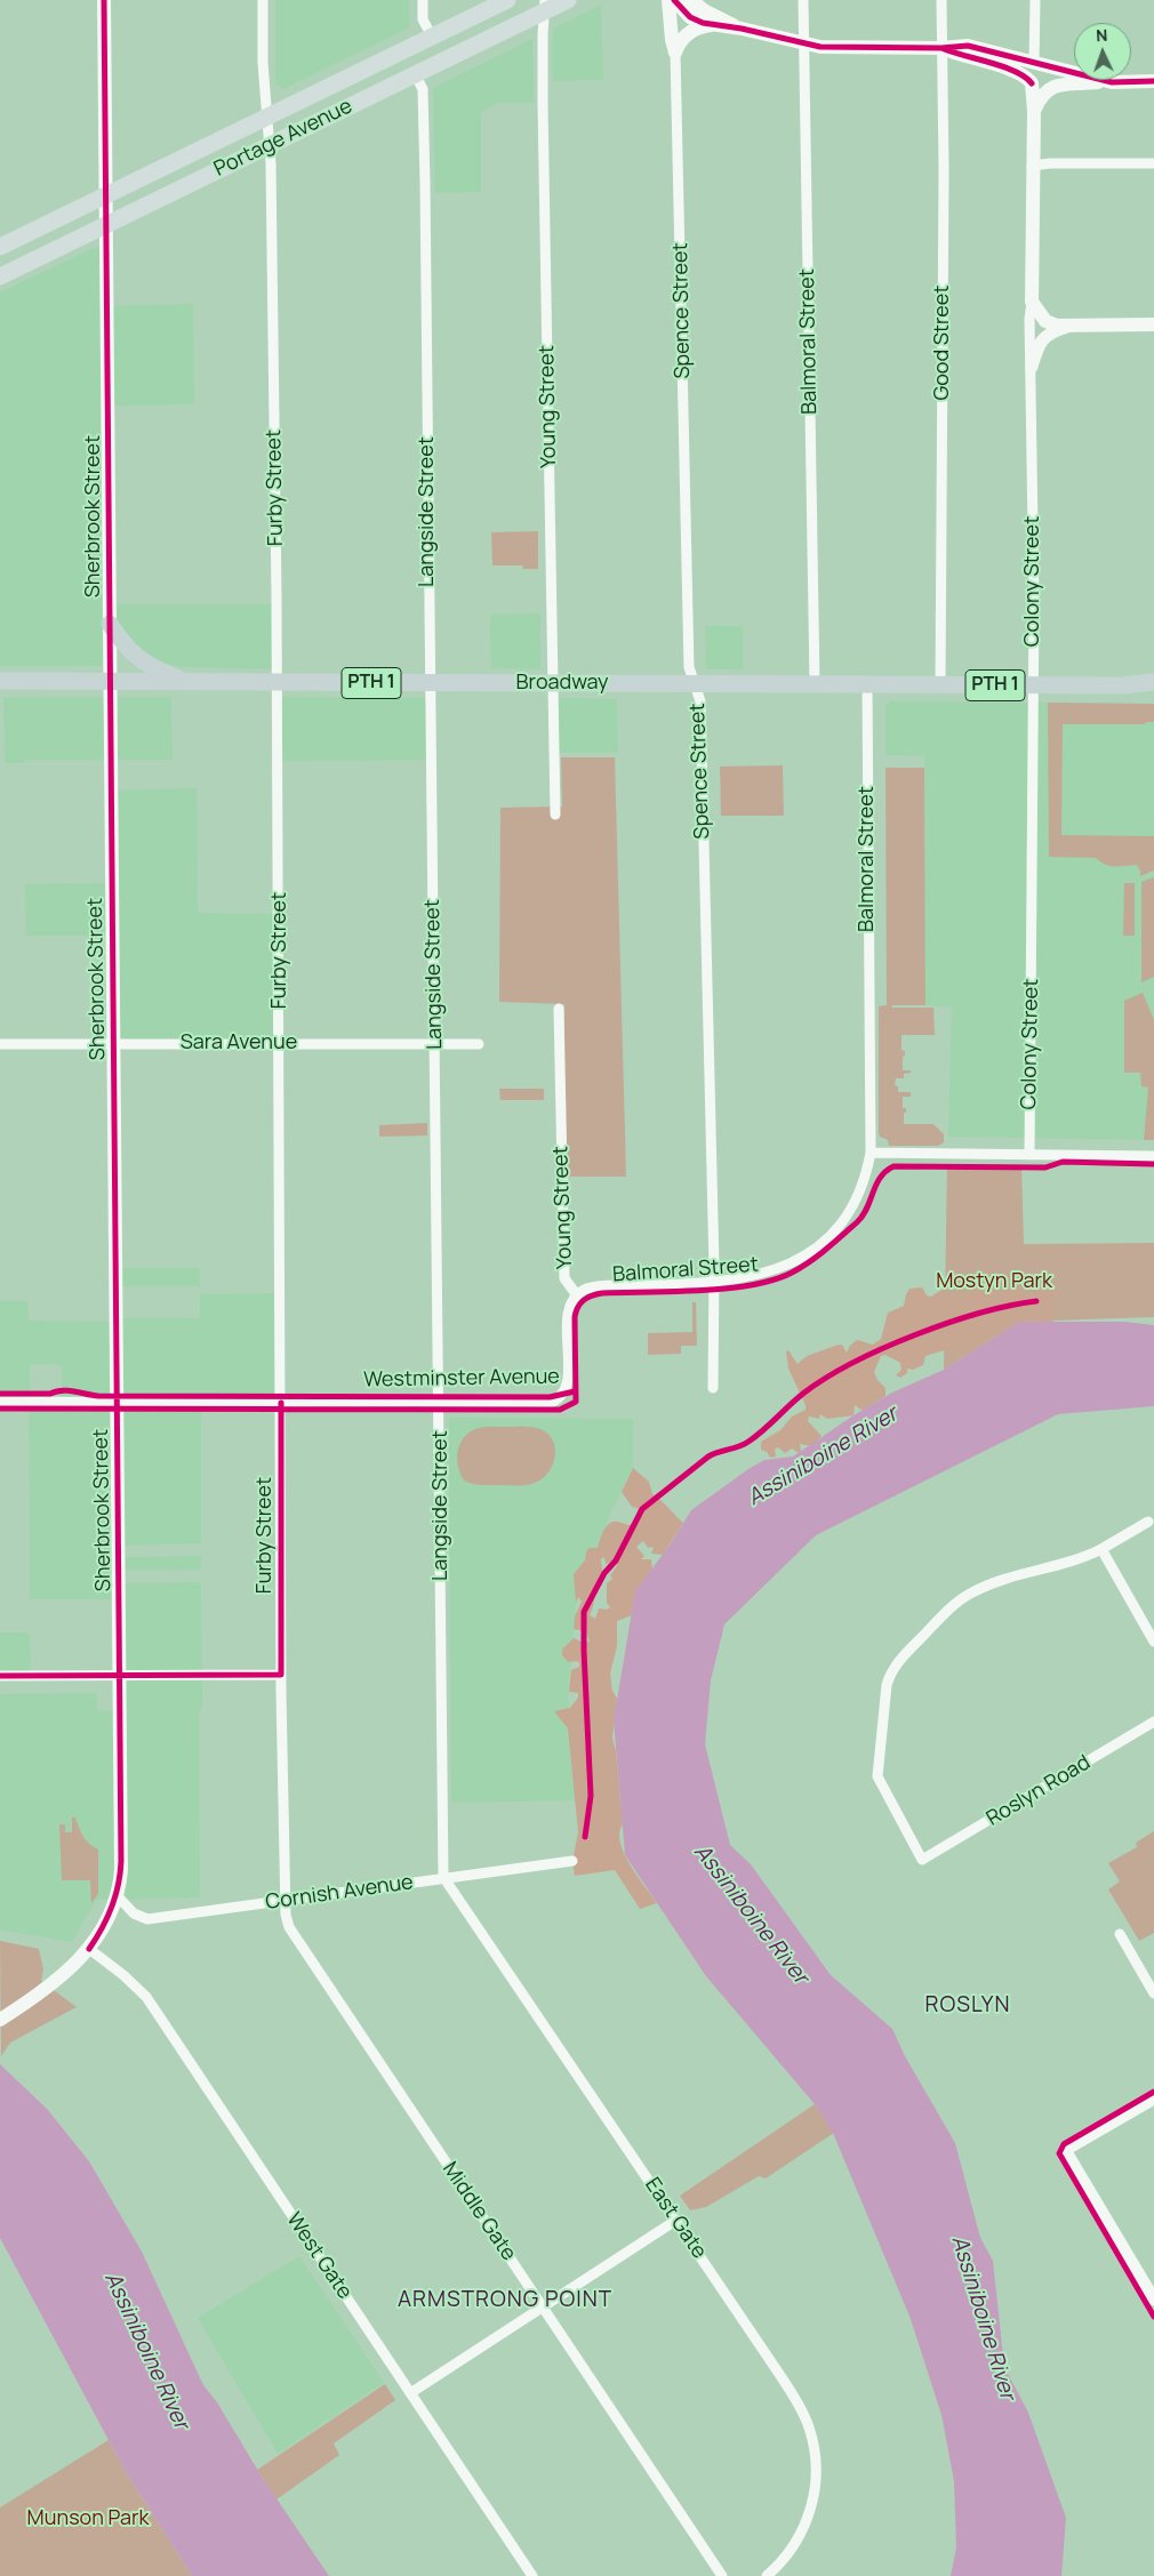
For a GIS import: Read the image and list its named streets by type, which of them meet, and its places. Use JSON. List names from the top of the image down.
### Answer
{
  "streets": {
    "highway": ["PTH 1", "Broadway"],
    "main road": ["Portage Avenue", "Sherbrook Street", "Colony Street"],
    "street": [
      "Spence Street",
      "Balmoral Street",
      "Good Street",
      "Young Street",
      "Furby Street",
      "Langside Street",
      "Sara Avenue",
      "Westminster Avenue",
      "Roslyn Road",
      "Cornish Avenue",
      "Middle Gate",
      "East Gate",
      "West Gate"
    ]
  },
  "crossings": [
    ["Portage Avenue", "Young Street"],
    ["Portage Avenue", "Furby Street"],
    ["Portage Avenue", "Langside Street"],
    ["Portage Avenue", "Sherbrook Street"],
    ["Spence Street", "Balmoral Street"],
    ["Spence Street", "Broadway"],
    ["Balmoral Street", "Young Street"],
    ["Balmoral Street", "Broadway"],
    ["Good Street", "Colony Street"],
    ["Good Street", "Broadway"],
    ["Young Street", "Broadway"],
    ["Young Street", "Westminster Avenue"],
    ["Furby Street", "Broadway"],
    ["Furby Street", "Sara Avenue"],
    ["Furby Street", "Westminster Avenue"],
    ["Furby Street", "Cornish Avenue"],
    ["Furby Street", "Middle Gate"],
    ["Langside Street", "Broadway"],
    ["Langside Street", "Sara Avenue"],
    ["Langside Street", "Westminster Avenue"],
    ["Langside Street", "Cornish Avenue"],
    ["Langside Street", "East Gate"],
    ["Sherbrook Street", "Broadway"],
    ["Sherbrook Street", "Sara Avenue"],
    ["Sherbrook Street", "Westminster Avenue"],
    ["Sherbrook Street", "Cornish Avenue"],
    ["Sherbrook Street", "West Gate"],
    ["Colony Street", "Broadway"],
    ["Cornish Avenue", "Middle Gate"],
    ["Cornish Avenue", "East Gate"]
  ],
  "districts": ["ROSLYN", "ARMSTRONG POINT"],
  "water": ["Assiniboine River"],
  "parks": ["Mostyn Park", "Munson Park"],
  "north": "top"
}
